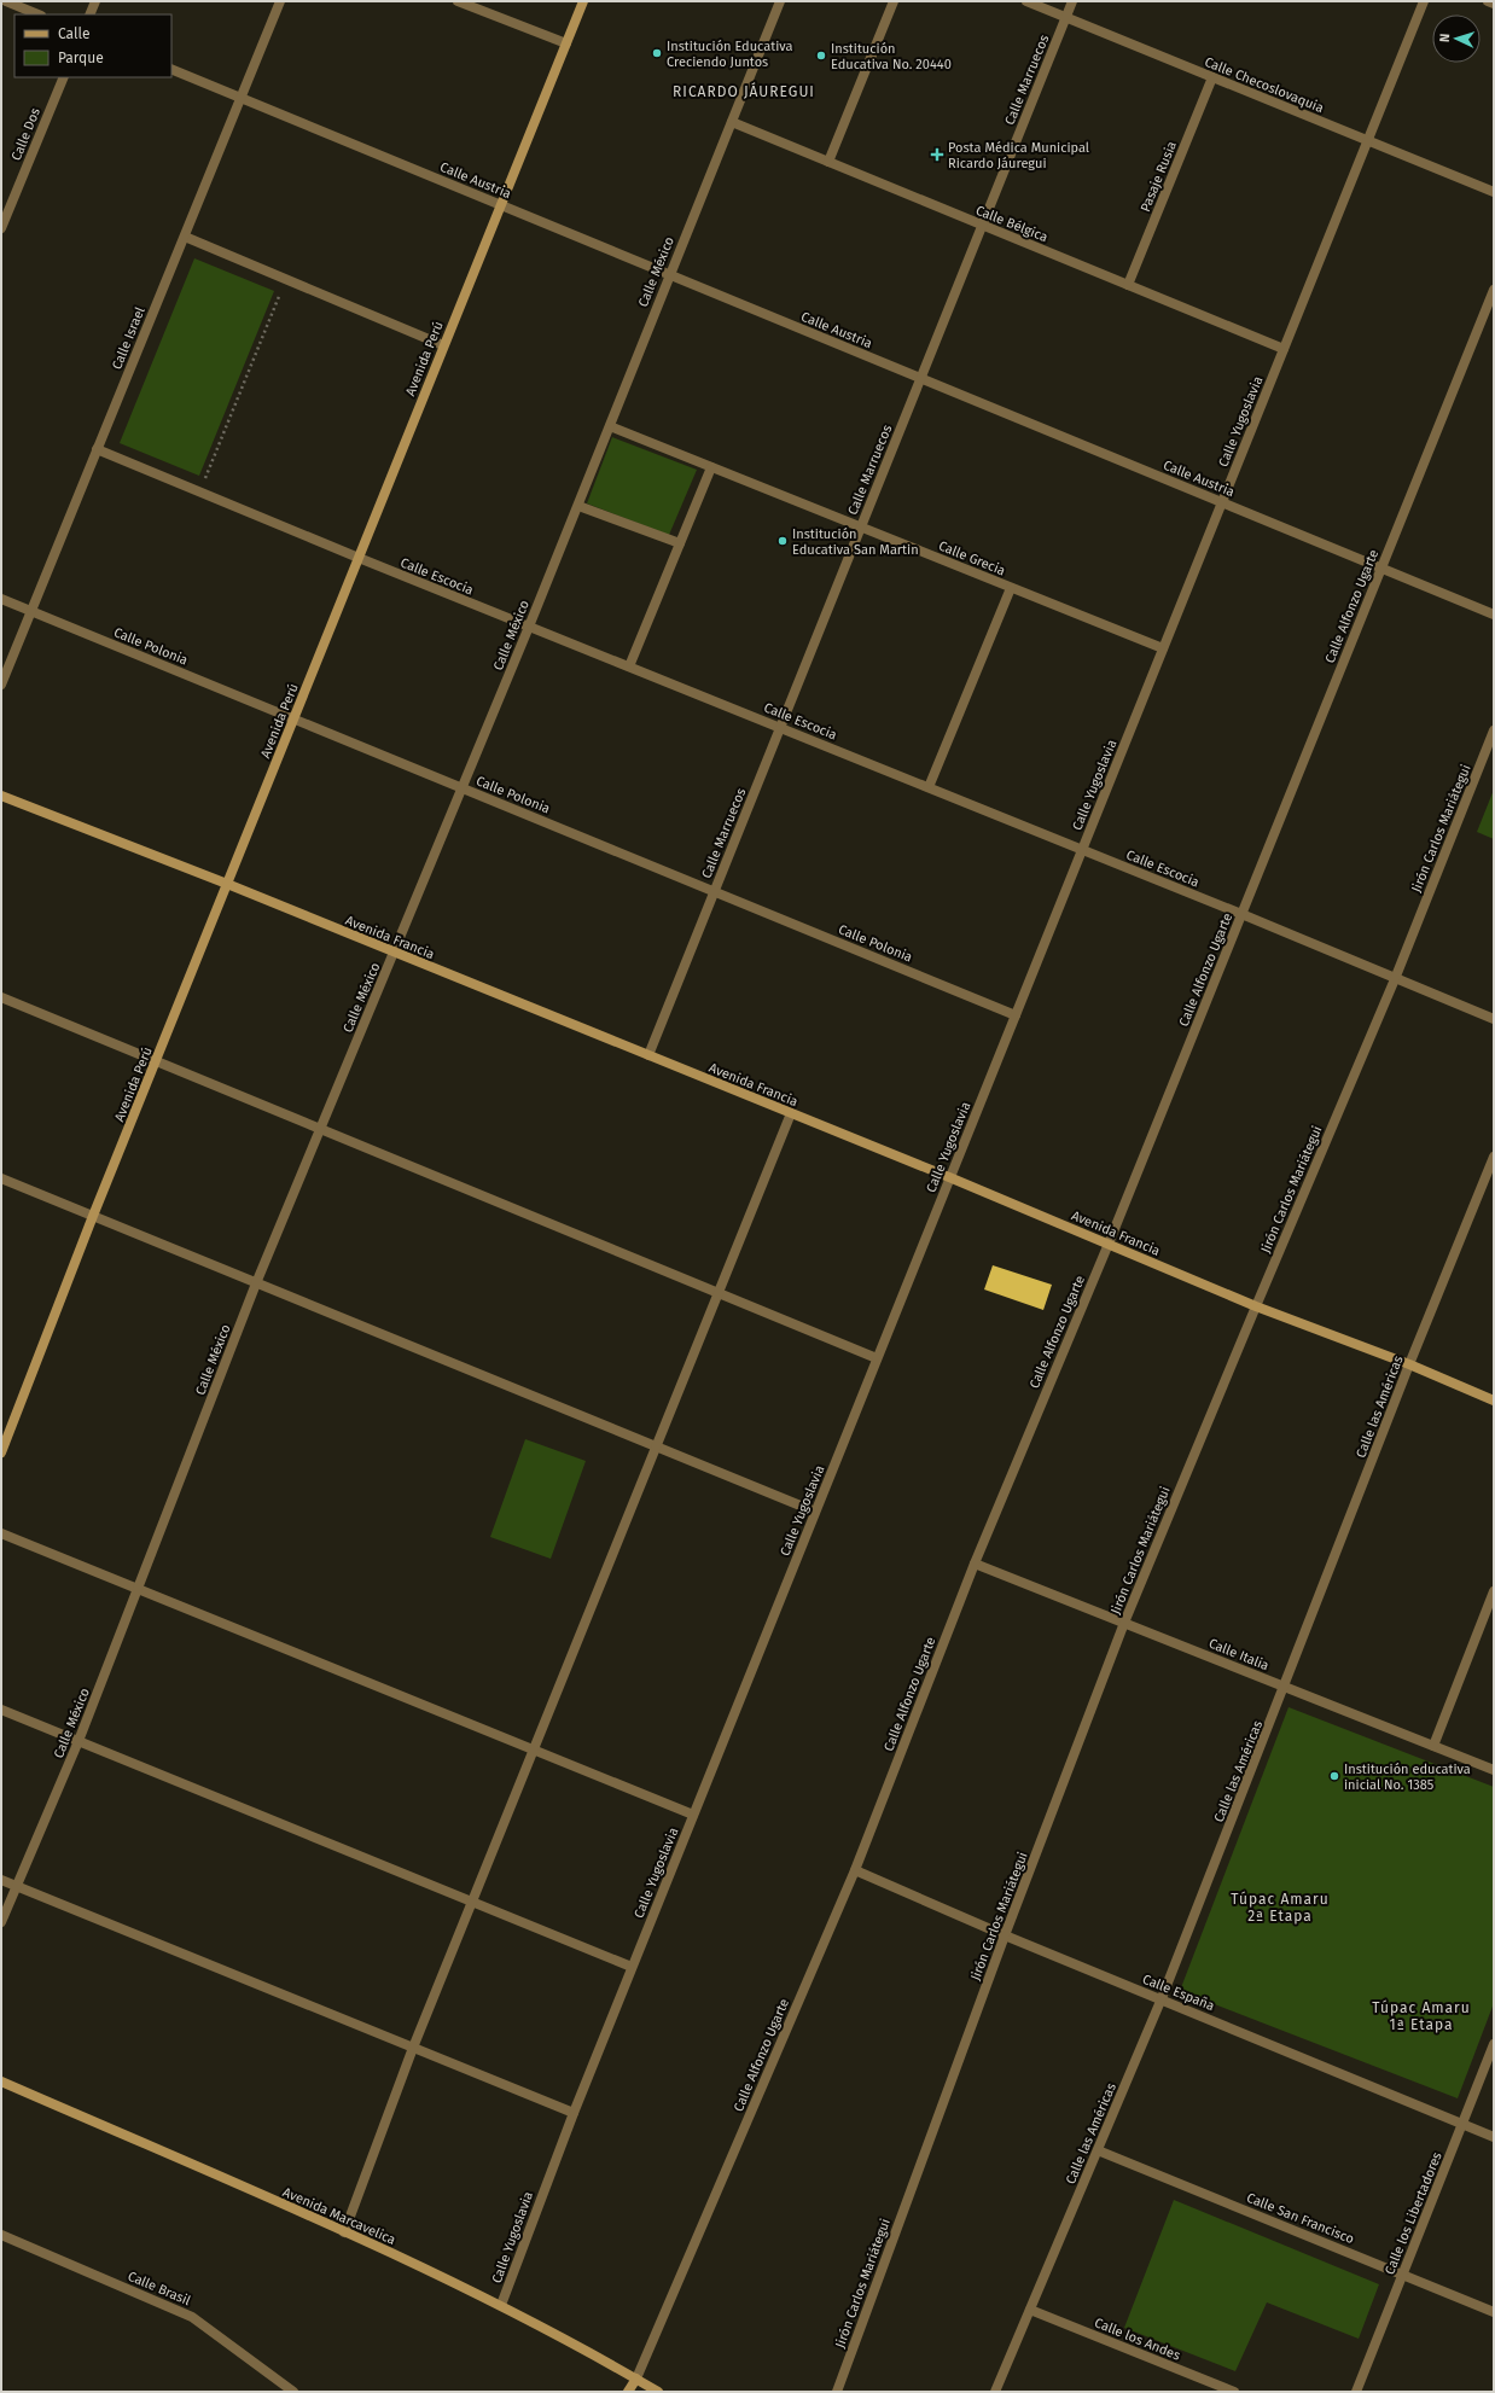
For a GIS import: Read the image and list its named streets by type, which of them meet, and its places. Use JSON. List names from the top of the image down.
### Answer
{
  "streets": {
    "street": [
      "Calle Marruecos",
      "Calle Checoslovaquia",
      "Calle Dos",
      "Pasaje Rusia",
      "Calle Austria",
      "Calle Bélgica",
      "Calle México",
      "Calle Israel",
      "Avenida Perú",
      "Calle Yugoslavia",
      "Calle Grecia",
      "Calle Escocia",
      "Calle Alfonzo Ugarte",
      "Calle Polonia",
      "Jirón Carlos Mariátegui",
      "Avenida Francia",
      "Calle las Américas",
      "Calle Italia",
      "Calle España",
      "Calle los Libertadores",
      "Avenida Marcavelica",
      "Calle San Francisco",
      "Calle Brasil",
      "Calle los Andes"
    ]
  },
  "crossings": [
    ["Calle Marruecos", "Calle Checoslovaquia"],
    ["Calle Marruecos", "Calle Austria"],
    ["Calle Marruecos", "Calle Bélgica"],
    ["Calle Marruecos", "Calle Grecia"],
    ["Calle Marruecos", "Calle Escocia"],
    ["Calle Marruecos", "Calle Polonia"],
    ["Calle Marruecos", "Avenida Francia"],
    ["Calle Checoslovaquia", "Pasaje Rusia"],
    ["Calle Checoslovaquia", "Calle Yugoslavia"],
    ["Pasaje Rusia", "Calle Bélgica"],
    ["Calle Austria", "Calle México"],
    ["Calle Austria", "Calle Israel"],
    ["Calle Austria", "Avenida Perú"],
    ["Calle Austria", "Calle Yugoslavia"],
    ["Calle Austria", "Calle Alfonzo Ugarte"],
    ["Calle Bélgica", "Calle México"],
    ["Calle Bélgica", "Calle Yugoslavia"],
    ["Calle México", "Calle Grecia"],
    ["Calle México", "Calle Escocia"],
    ["Calle México", "Calle Polonia"],
    ["Calle México", "Avenida Francia"],
    ["Calle Israel", "Calle Escocia"],
    ["Calle Israel", "Calle Polonia"],
    ["Avenida Perú", "Calle Escocia"],
    ["Avenida Perú", "Calle Polonia"],
    ["Avenida Perú", "Avenida Francia"],
    ["Calle Yugoslavia", "Calle Grecia"],
    ["Calle Yugoslavia", "Calle Escocia"],
    ["Calle Yugoslavia", "Calle Polonia"],
    ["Calle Yugoslavia", "Avenida Francia"],
    ["Calle Yugoslavia", "Avenida Marcavelica"],
    ["Calle Escocia", "Calle Alfonzo Ugarte"],
    ["Calle Escocia", "Jirón Carlos Mariátegui"],
    ["Calle Alfonzo Ugarte", "Avenida Francia"],
    ["Calle Alfonzo Ugarte", "Calle Italia"],
    ["Calle Alfonzo Ugarte", "Calle España"],
    ["Calle Alfonzo Ugarte", "Avenida Marcavelica"],
    ["Jirón Carlos Mariátegui", "Avenida Francia"],
    ["Jirón Carlos Mariátegui", "Calle Italia"],
    ["Jirón Carlos Mariátegui", "Calle España"],
    ["Avenida Francia", "Calle las Américas"],
    ["Calle las Américas", "Calle Italia"],
    ["Calle las Américas", "Calle España"],
    ["Calle las Américas", "Calle San Francisco"],
    ["Calle las Américas", "Calle los Andes"],
    ["Calle España", "Calle los Libertadores"],
    ["Calle los Libertadores", "Calle San Francisco"]
  ],
  "districts": ["RICARDO JÁUREGUI", "Túpac Amaru 2ª Etapa", "Túpac Amaru 1ª Etapa"],
  "places": {
    "other": [
      "Institución Educativa Creciendo Juntos",
      "Institución Educativa No. 20440",
      "Institución Educativa San Martin",
      "Institución educativa inicial No. 1385"
    ],
    "health": ["Posta Médica Municipal Ricardo Jáuregui"]
  },
  "legend": ["Calle", "Parque"],
  "north": "left"
}
